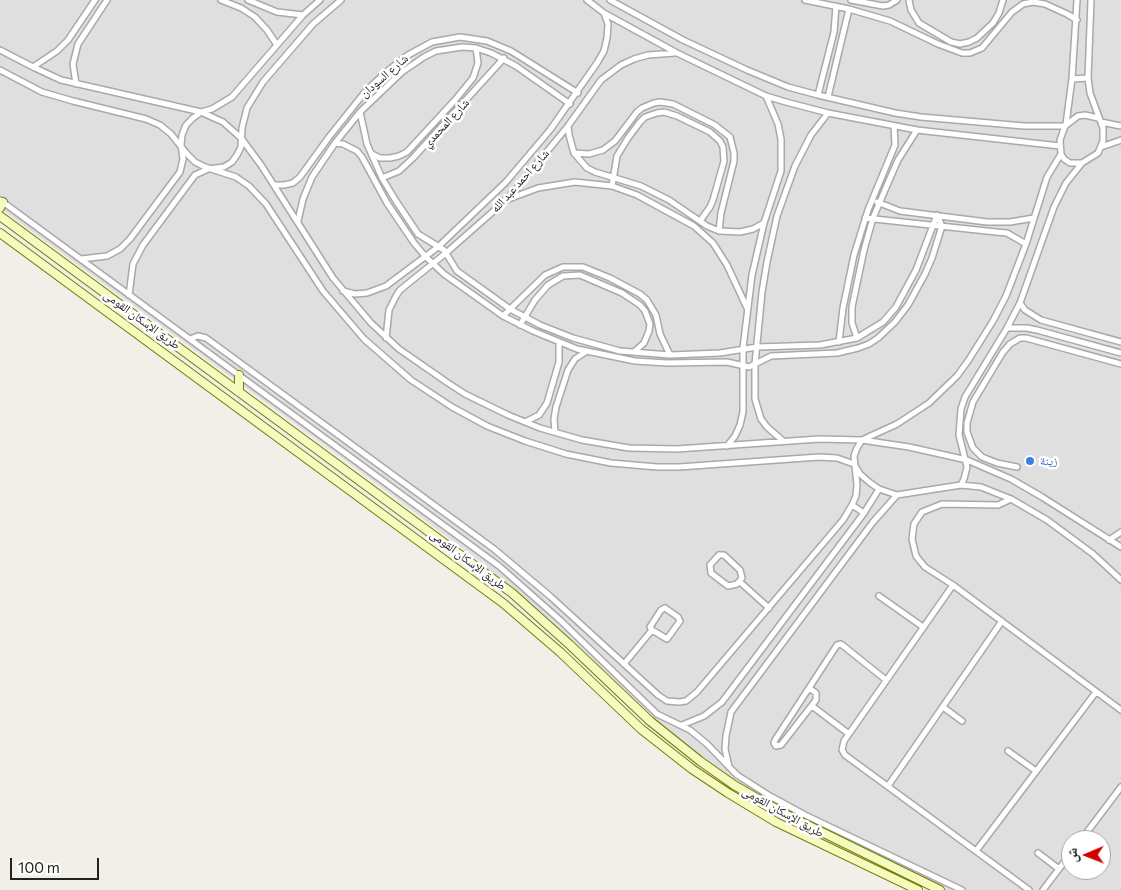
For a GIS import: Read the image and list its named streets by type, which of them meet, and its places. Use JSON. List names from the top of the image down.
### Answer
{
  "streets": {
    "main road": ["طريق الإسكان القومى"],
    "street": ["شارع السودان", "شارع المحمدي", "شارع احمد عبد الله"]
  },
  "crossings": [
    ["شارع السودان", "شارع المحمدي"],
    ["شارع السودان", "شارع احمد عبد الله"]
  ],
  "places": ["زينة"],
  "scale_bar": "100 m",
  "north": "left"
}
